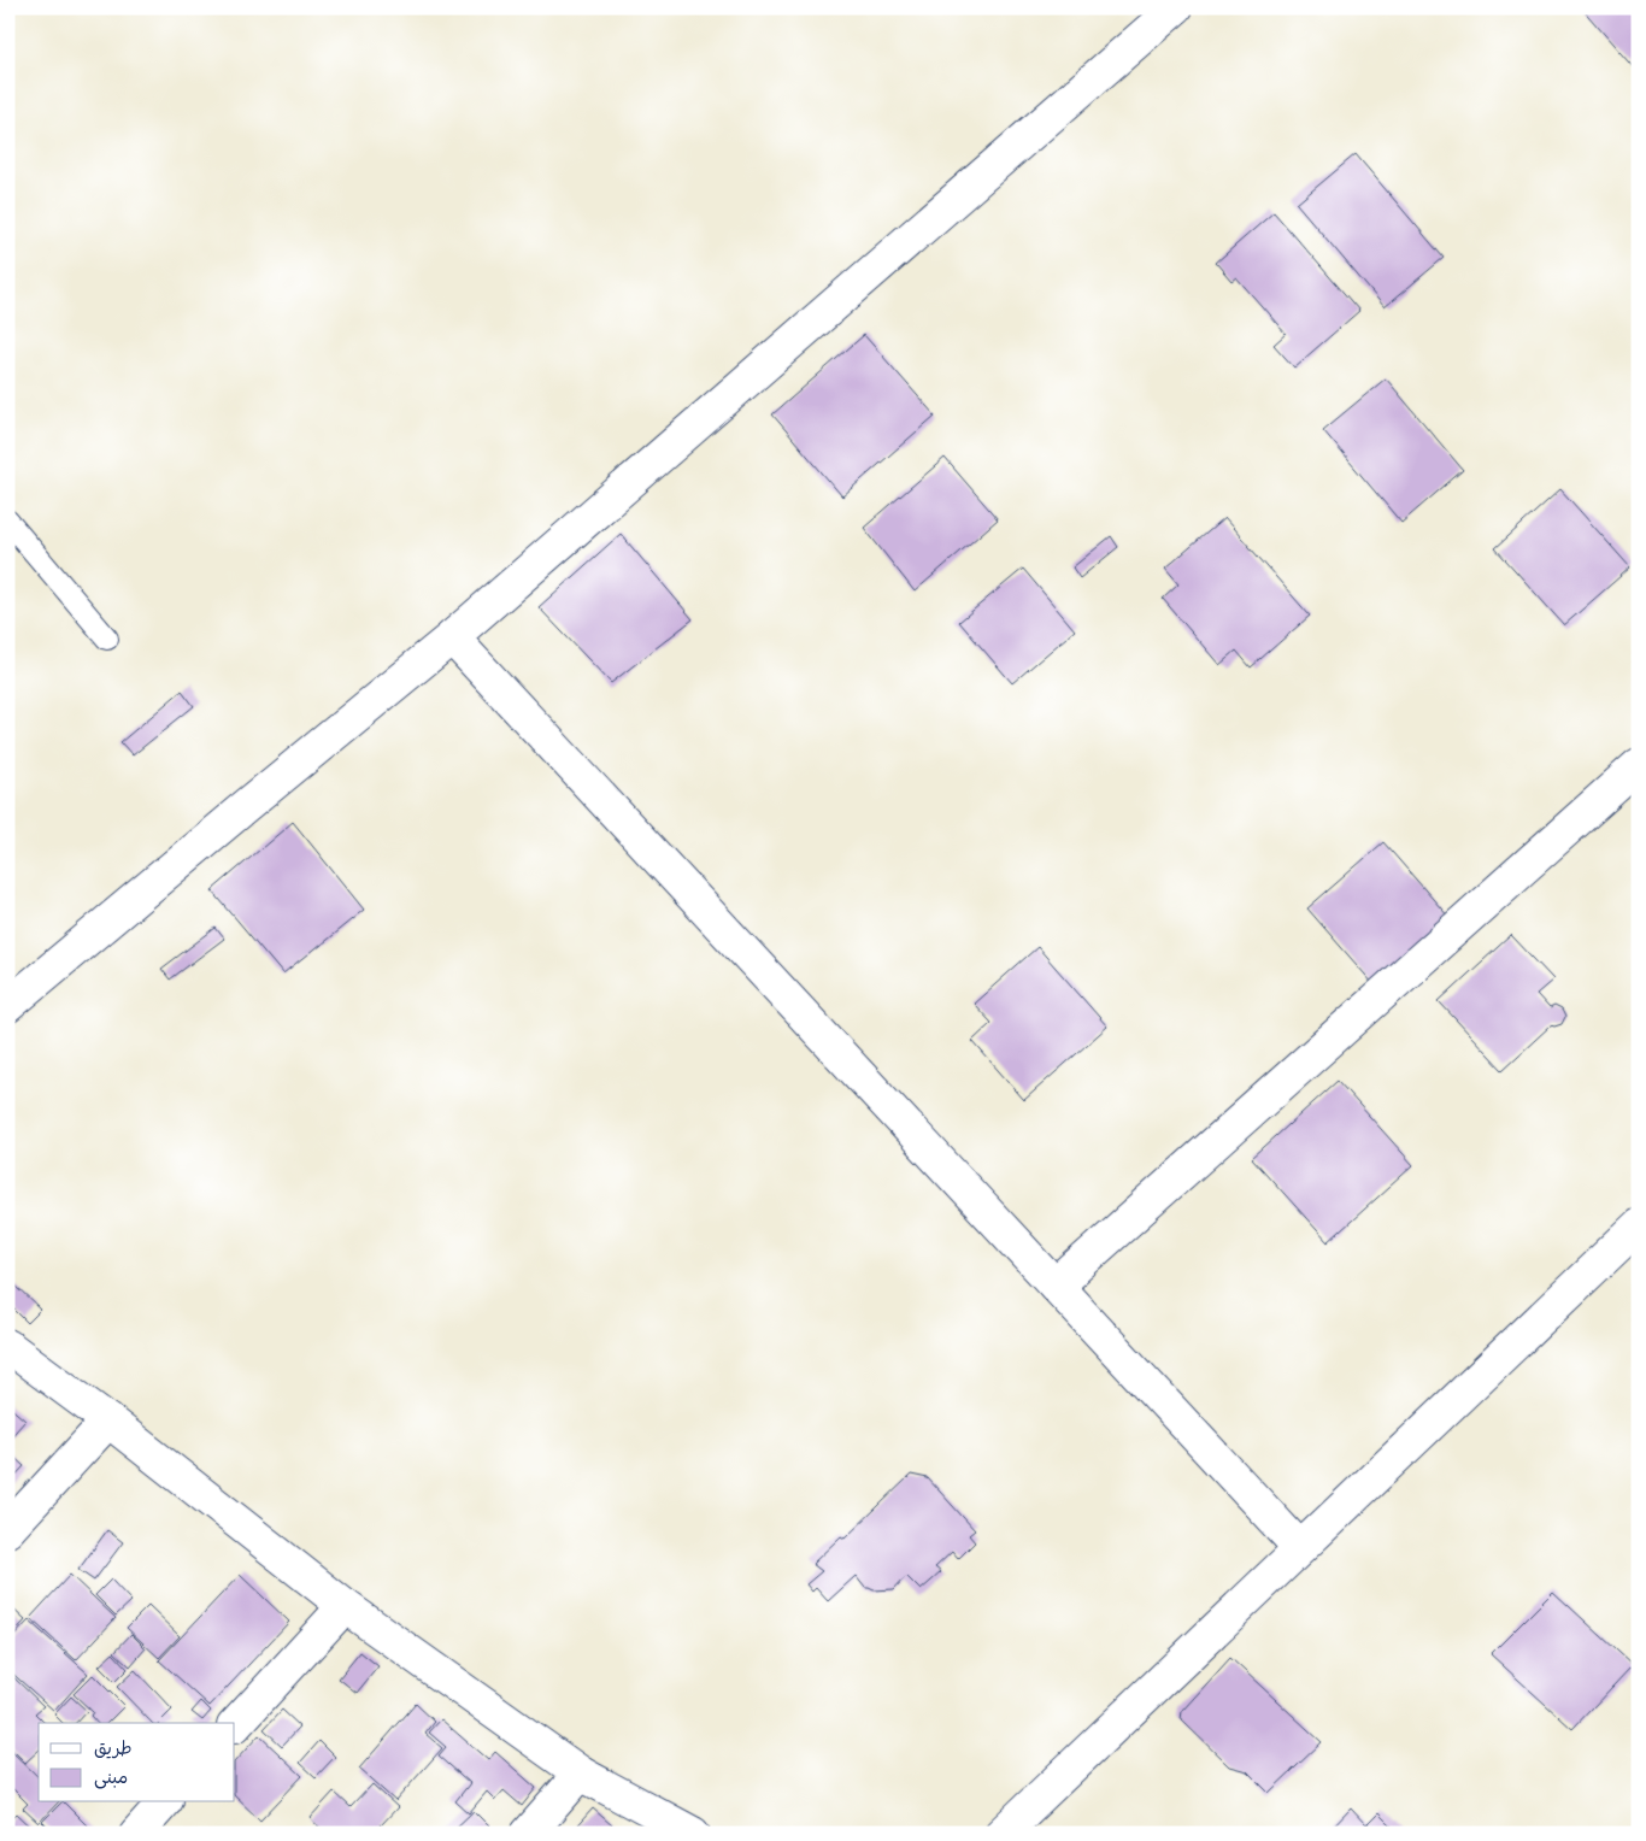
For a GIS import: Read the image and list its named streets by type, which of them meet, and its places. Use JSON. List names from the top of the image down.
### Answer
{
  "legend": ["طريق", "مبنى"]
}
